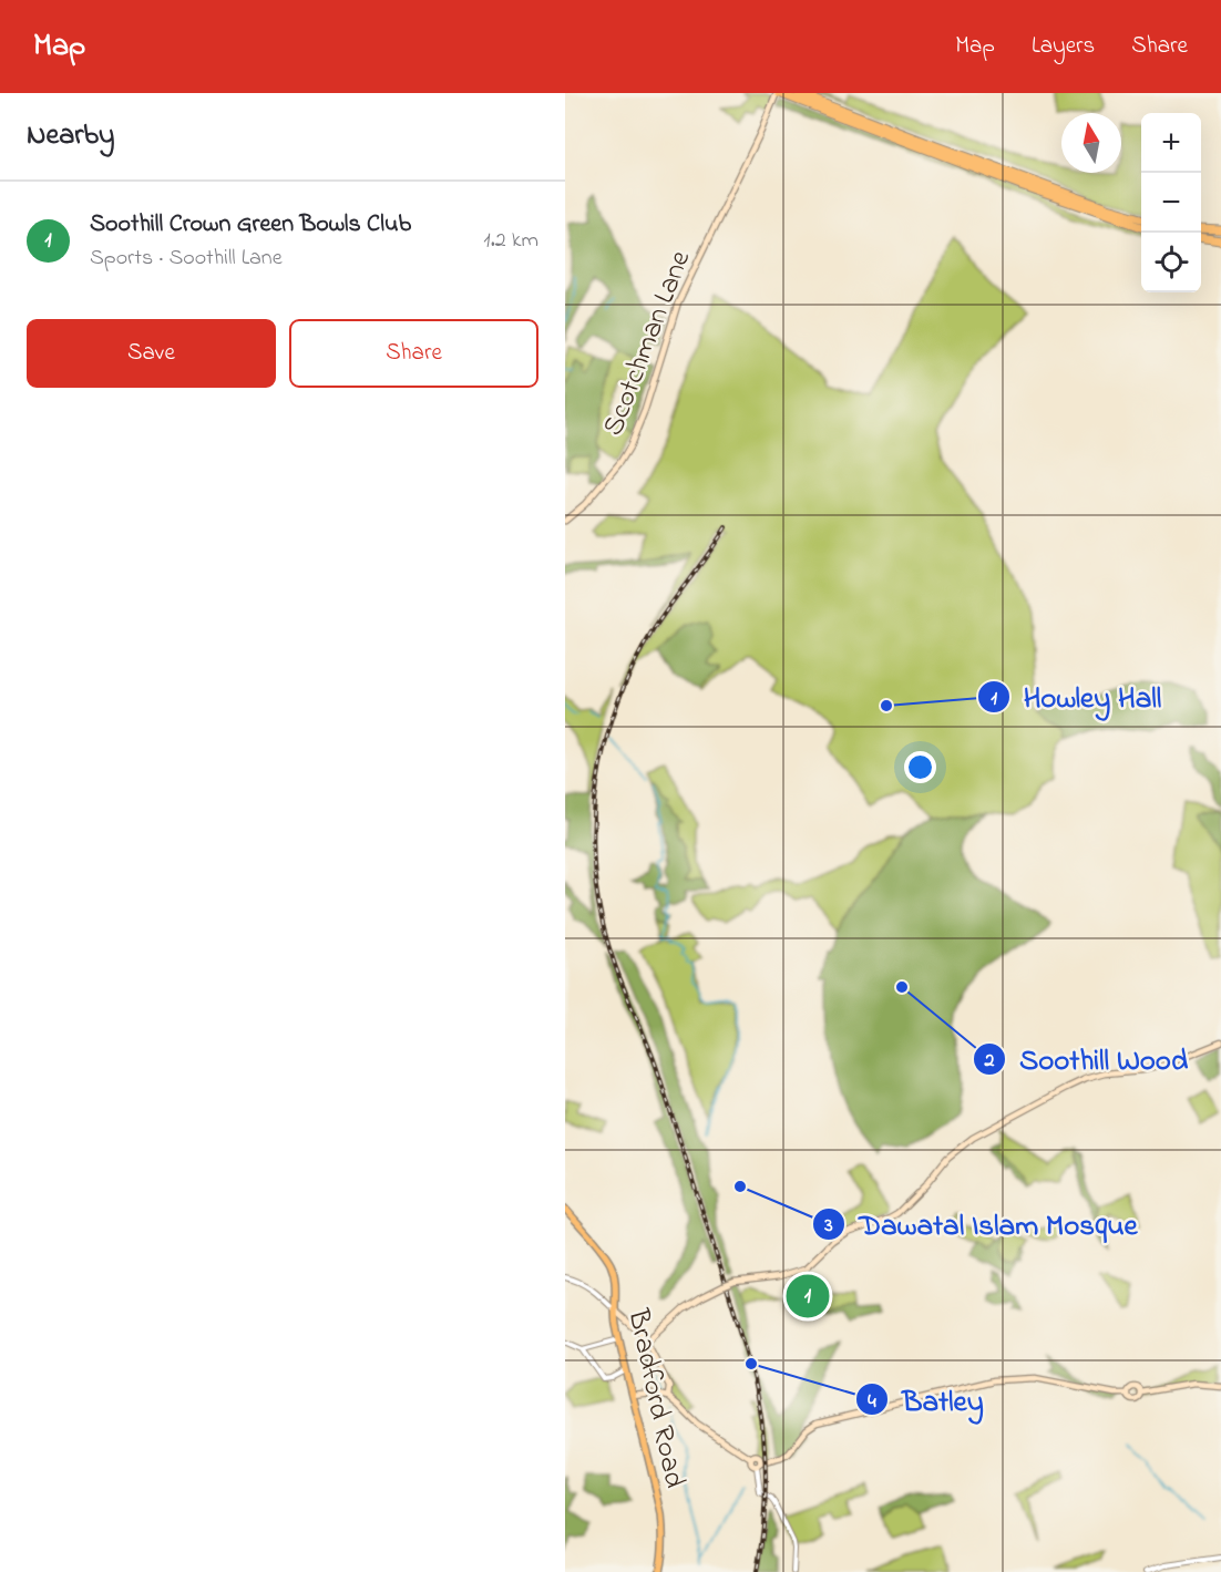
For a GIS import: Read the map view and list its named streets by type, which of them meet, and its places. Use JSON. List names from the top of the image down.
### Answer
{
  "streets": {
    "main road": ["Scotchman Lane", "Bradford Road"]
  },
  "places": [
    "Howley Hall",
    "Soothill Wood",
    "Dawatal Islam Mosque",
    "Batley"
  ],
  "north": "top",
  "page": {
    "header": "Map",
    "nav": ["Map", "Layers", "Share"],
    "heading": "Nearby",
    "map_buttons": ["+", "−"],
    "list": [
      {
        "mark": "1",
        "name": "Soothill Crown Green Bowls Club",
        "note": "Sports · Soothill Lane",
        "value": "1.2 km"
      }
    ],
    "buttons": ["Save", "Share"],
    "pins": "1"
  }
}
